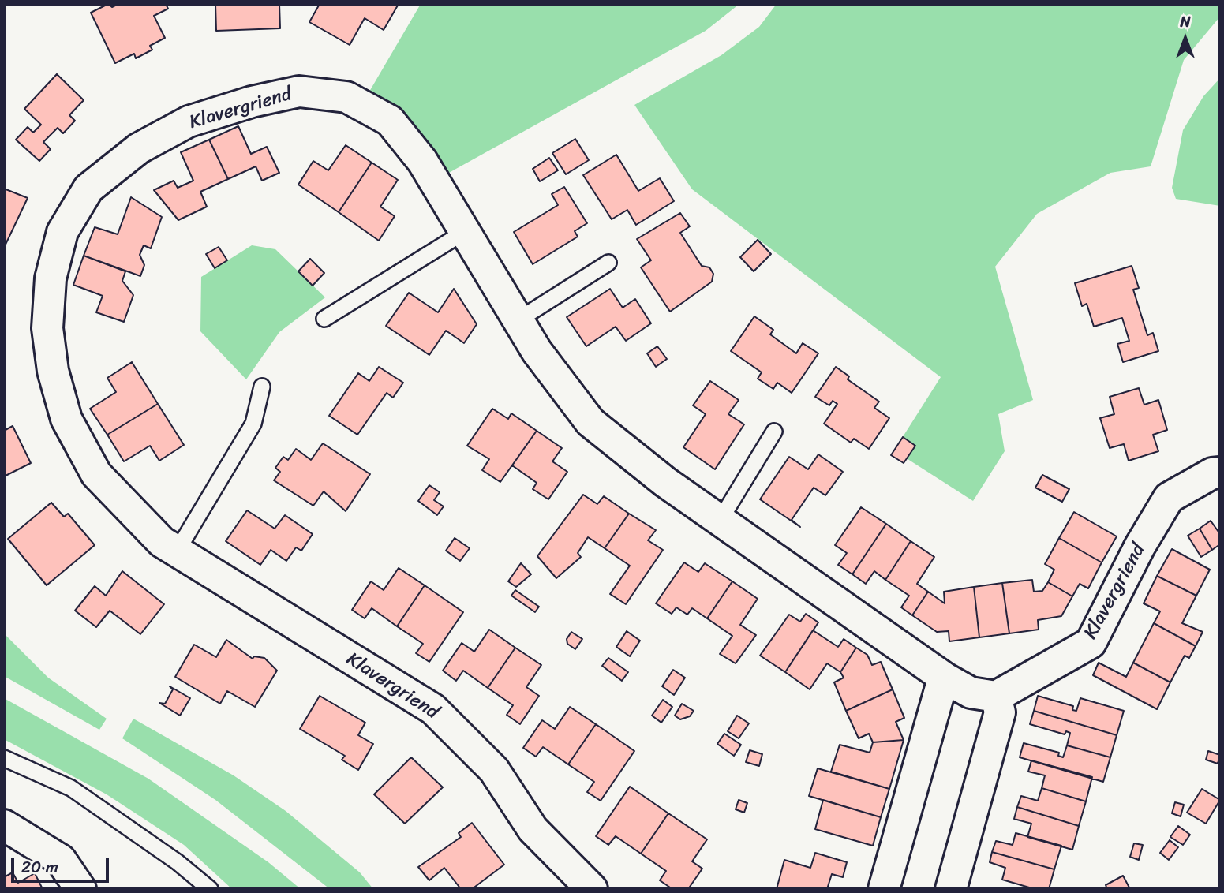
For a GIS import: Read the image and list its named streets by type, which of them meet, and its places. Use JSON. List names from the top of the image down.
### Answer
{
  "streets": {
    "street": ["Klavergriend"]
  },
  "scale_bar": "20 m",
  "north": "top"
}
